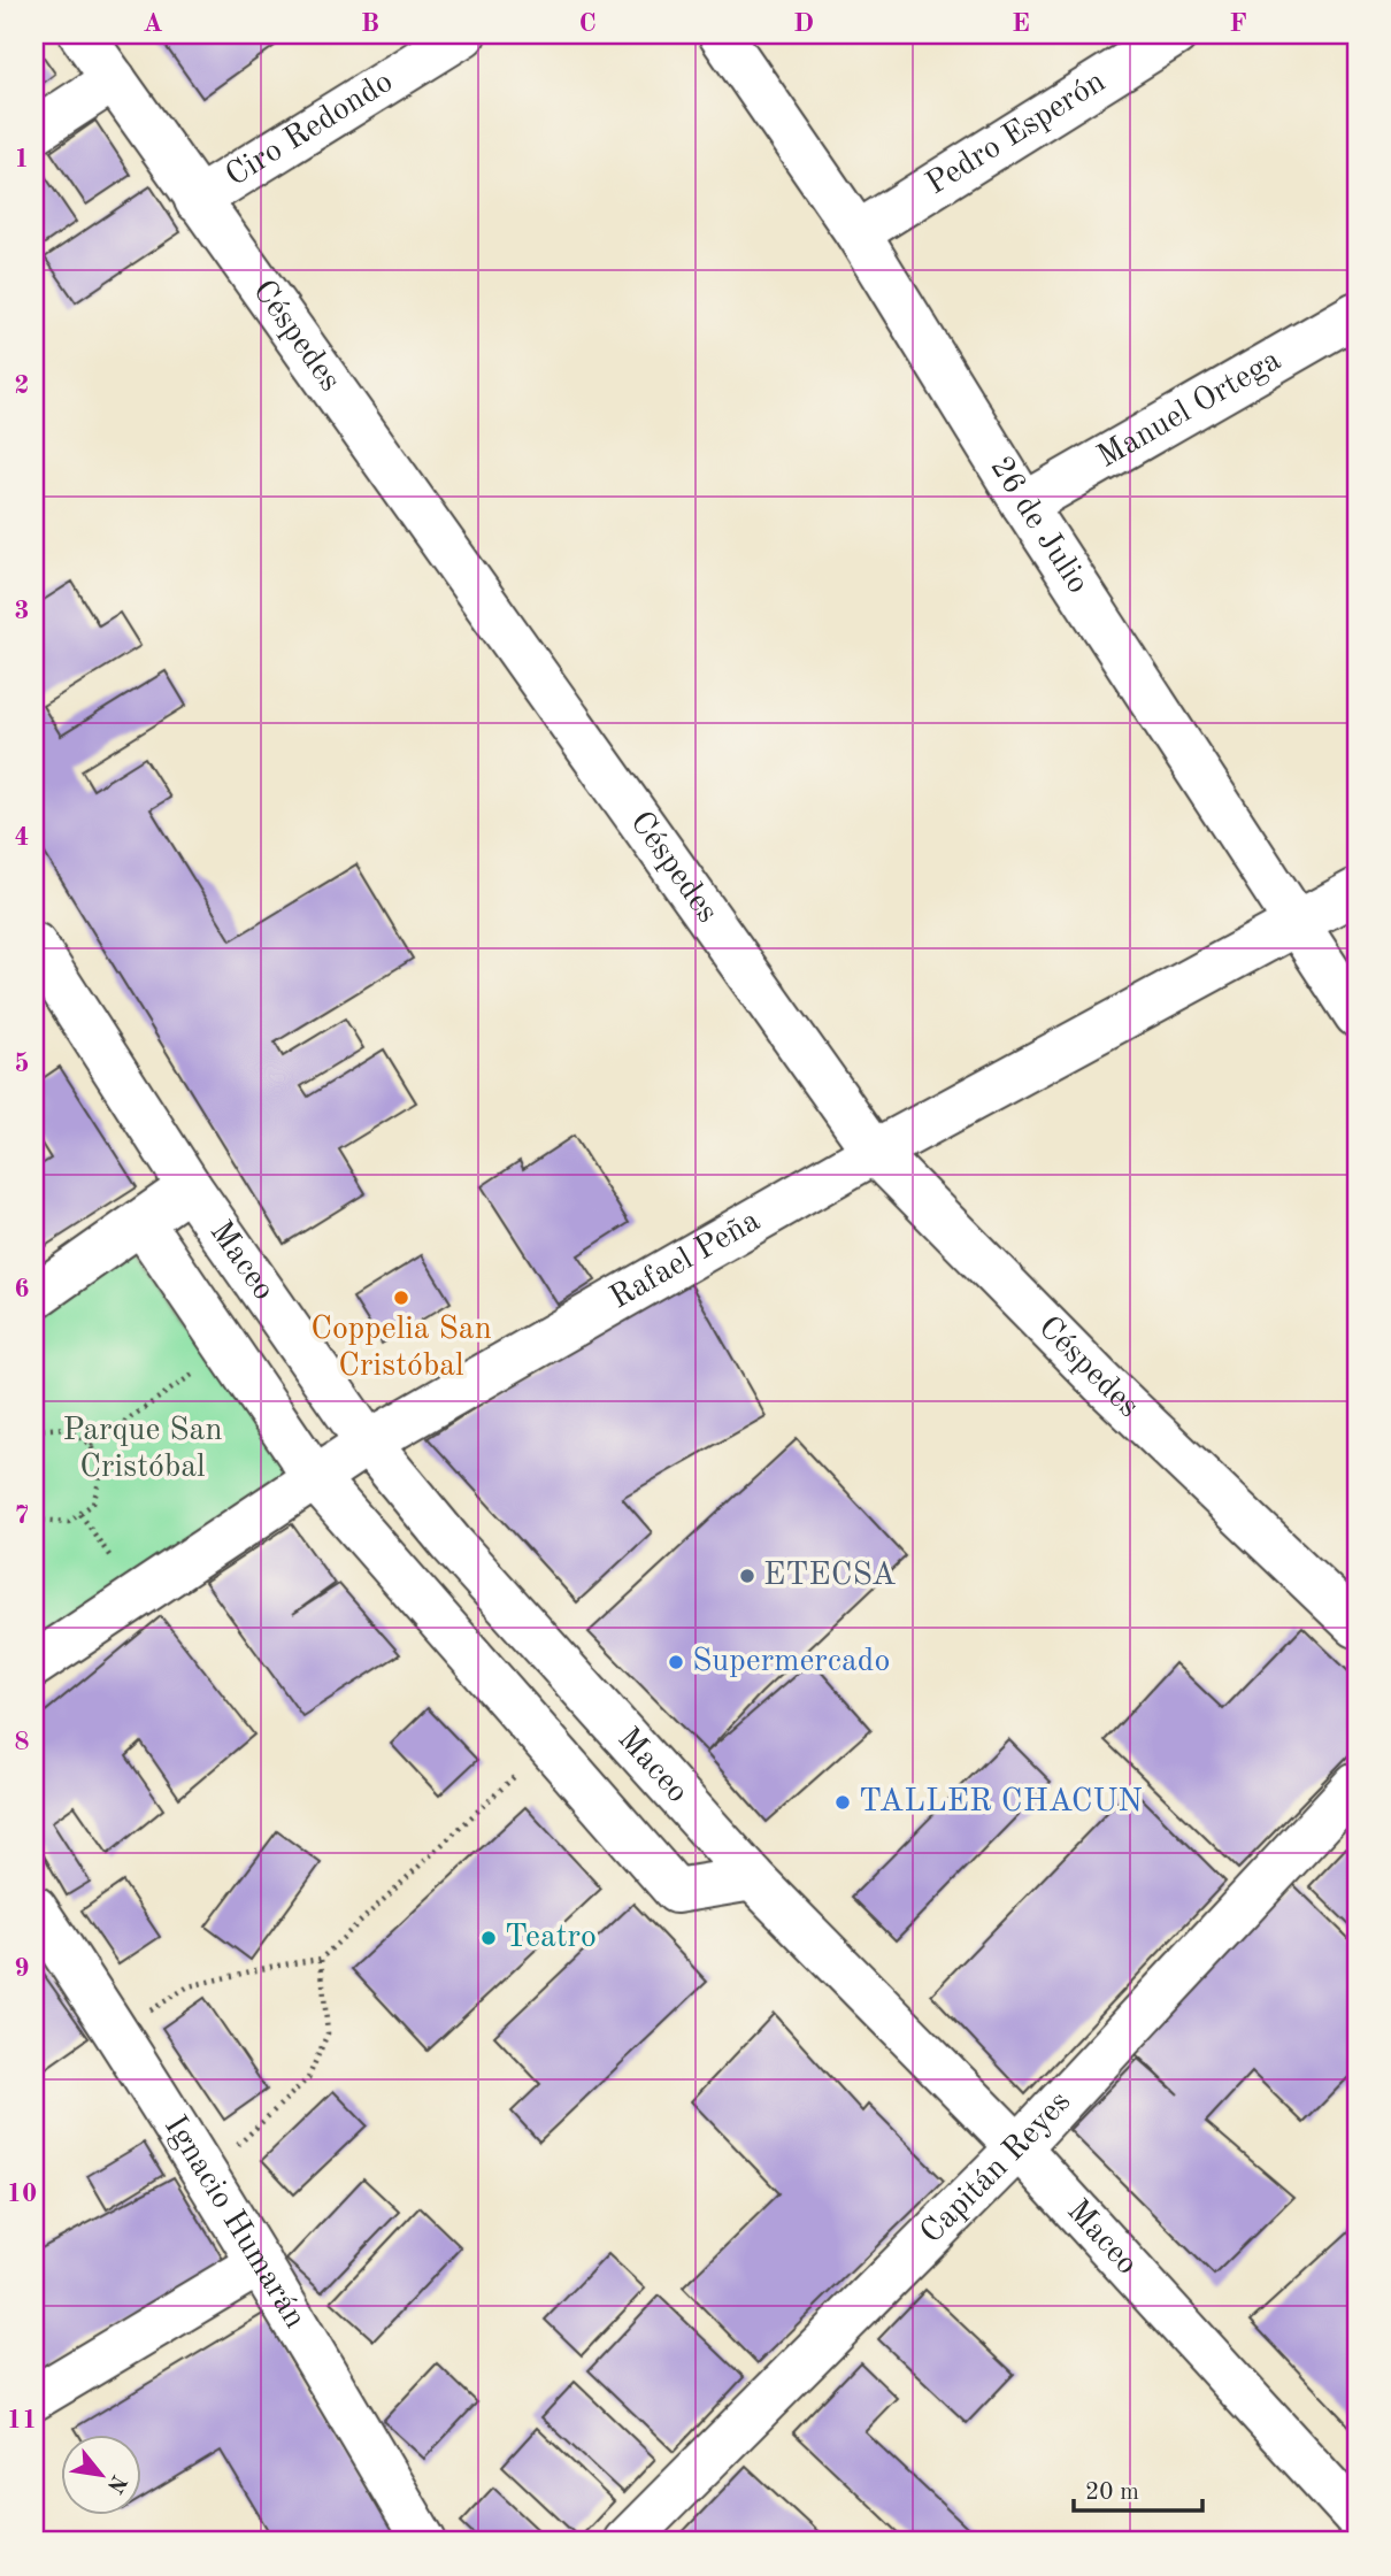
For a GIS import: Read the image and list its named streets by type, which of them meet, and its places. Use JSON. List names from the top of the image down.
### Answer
{
  "streets": {
    "street": [
      "Ciro Redondo",
      "Pedro Esperón",
      "Céspedes",
      "Manuel Ortega",
      "26 de Julio",
      "Maceo",
      "Rafael Peña",
      "Capitán Reyes",
      "Ignacio Humarán"
    ]
  },
  "crossings": [
    ["Ciro Redondo", "Céspedes"],
    ["Pedro Esperón", "26 de Julio"],
    ["Céspedes", "Rafael Peña"],
    ["Manuel Ortega", "26 de Julio"],
    ["26 de Julio", "Rafael Peña"],
    ["Maceo", "Rafael Peña"],
    ["Maceo", "Capitán Reyes"]
  ],
  "parks": ["Parque San Cristóbal"],
  "places": [
    "Coppelia San Cristóbal",
    "ETECSA",
    "Supermercado",
    "TALLER CHACUN",
    "Teatro"
  ],
  "scale_bar": "20 m",
  "north": "bottom right",
  "grid": {
    "columns": [
      "A",
      "B",
      "C",
      "D",
      "E",
      "F"
    ],
    "rows": [
      "1",
      "2",
      "3",
      "4",
      "5",
      "6",
      "7",
      "8",
      "9",
      "10",
      "11"
    ]
  }
}
